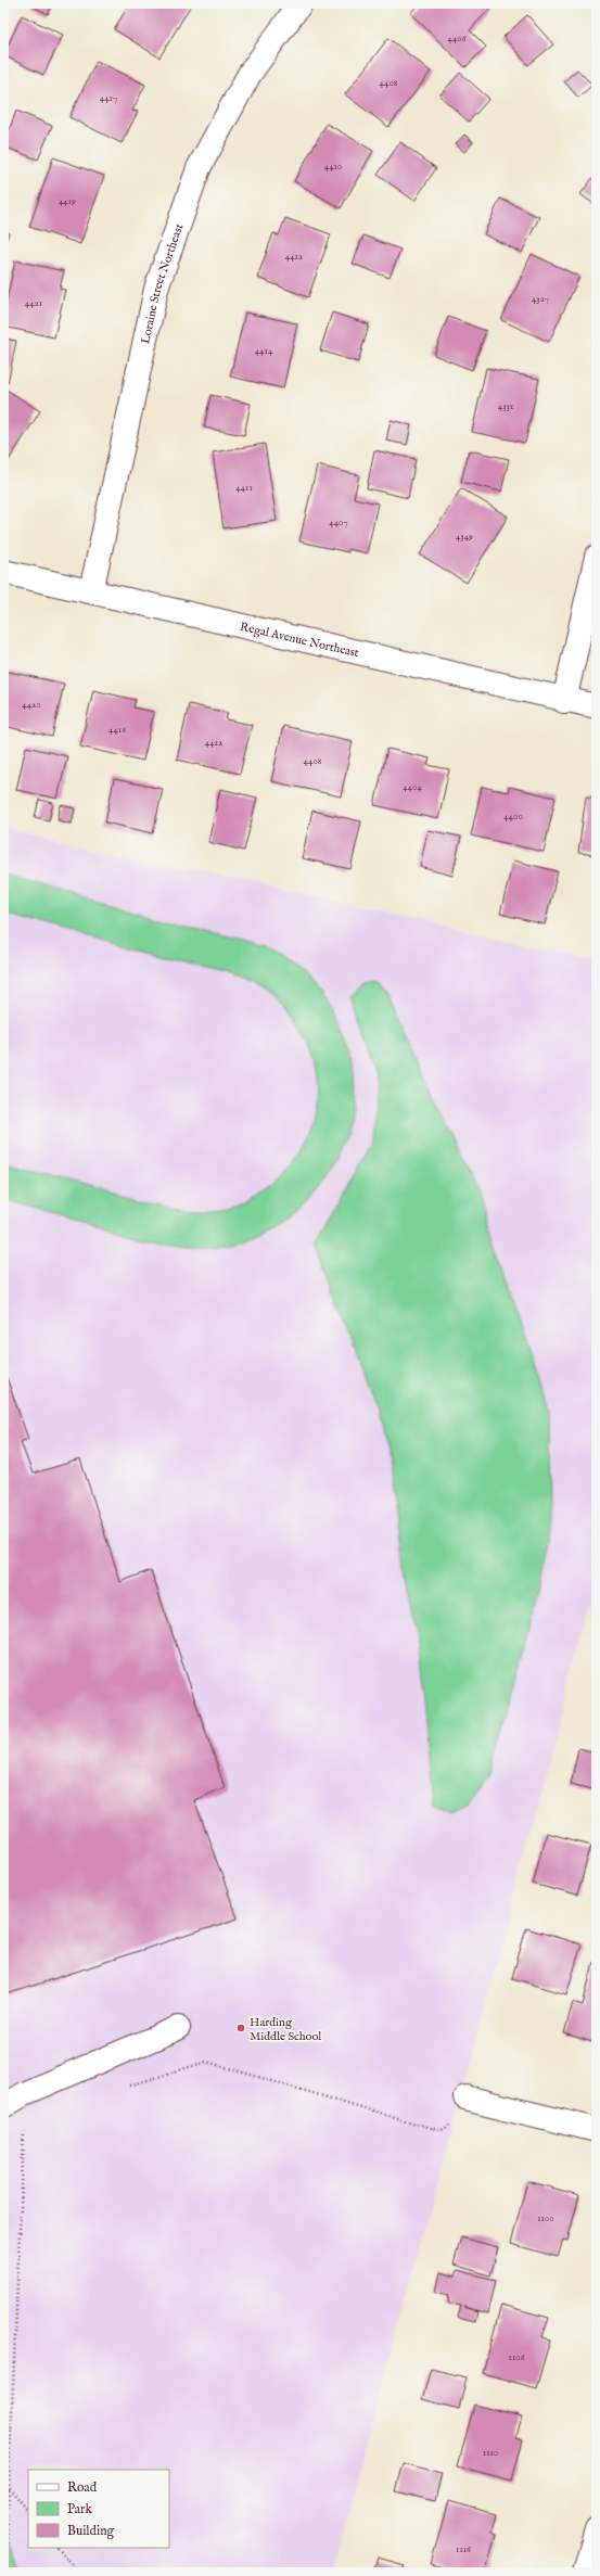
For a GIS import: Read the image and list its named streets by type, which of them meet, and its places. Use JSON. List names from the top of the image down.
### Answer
{
  "streets": {
    "street": ["Loraine Street Northeast", "Regal Avenue Northeast"]
  },
  "crossings": [
    ["Loraine Street Northeast", "Regal Avenue Northeast"]
  ],
  "places": ["Harding Middle School"],
  "house_numbers": [
    "4406",
    "4408",
    "4417",
    "4410",
    "4419",
    "4412",
    "4327",
    "4421",
    "4414",
    "4331",
    "4411",
    "4407",
    "4349",
    "4420",
    "4416",
    "4412",
    "4408",
    "4404",
    "4400",
    "1100",
    "1106",
    "1110",
    "1116"
  ],
  "legend": ["Road", "Park", "Building"]
}
